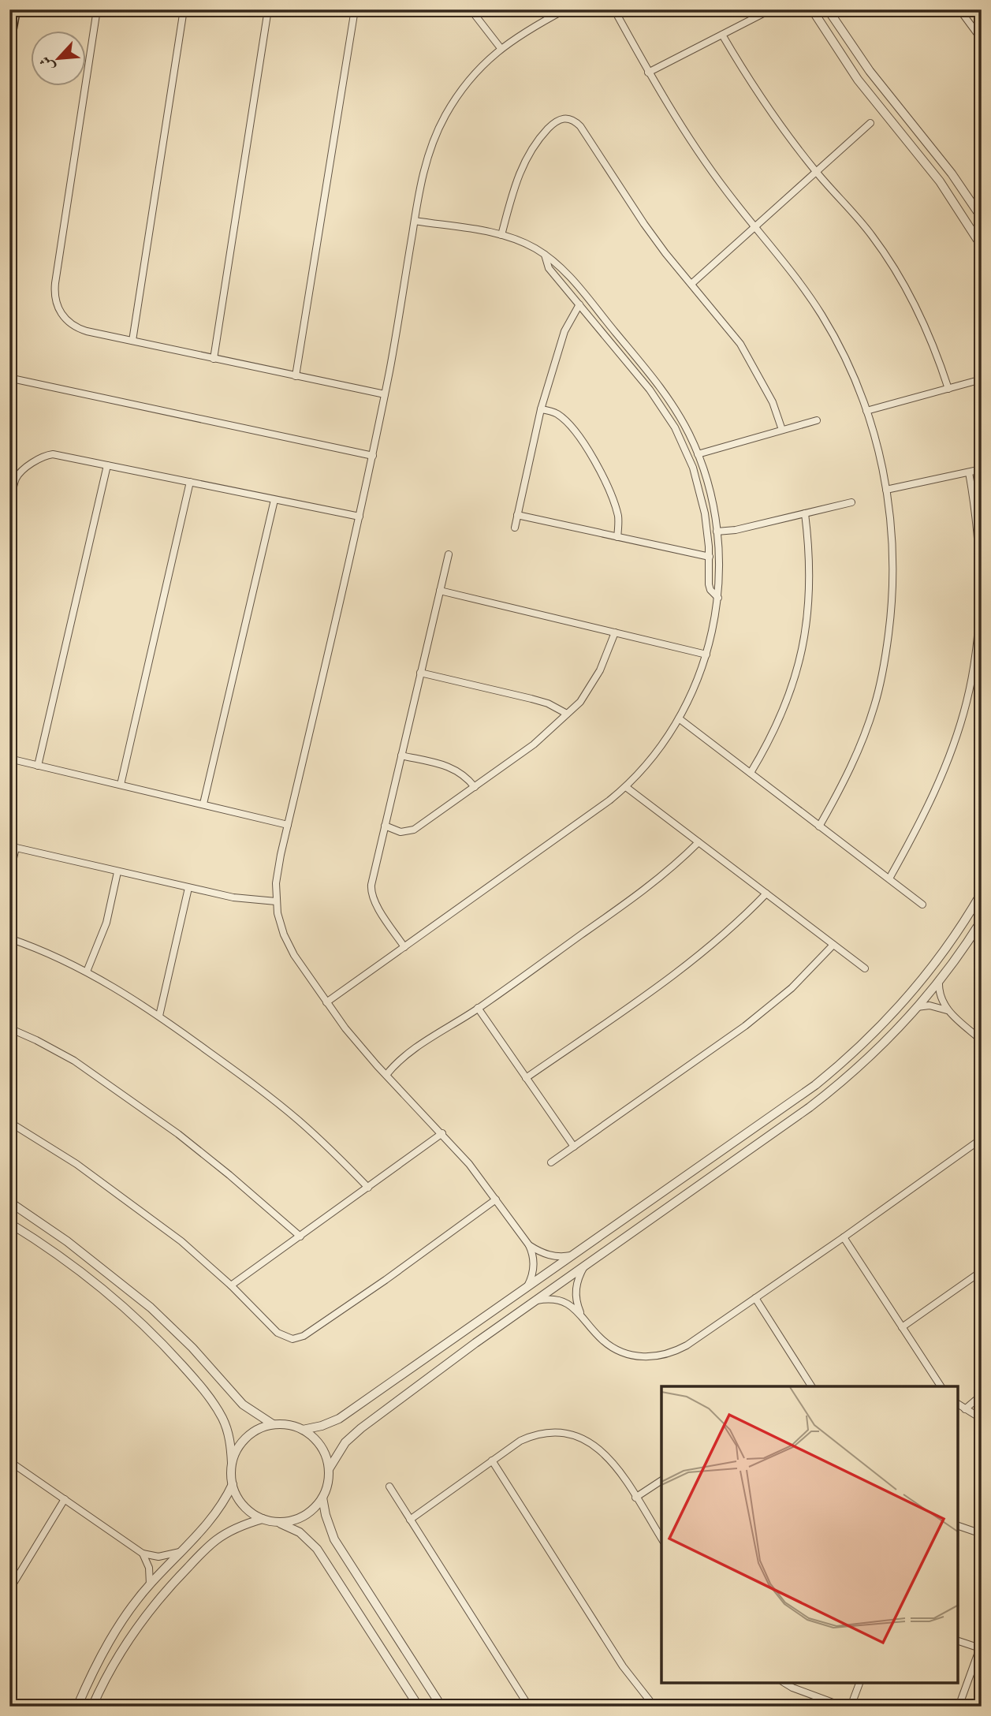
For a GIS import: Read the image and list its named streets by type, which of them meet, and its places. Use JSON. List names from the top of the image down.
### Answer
{
  "north": "bottom left"
}
